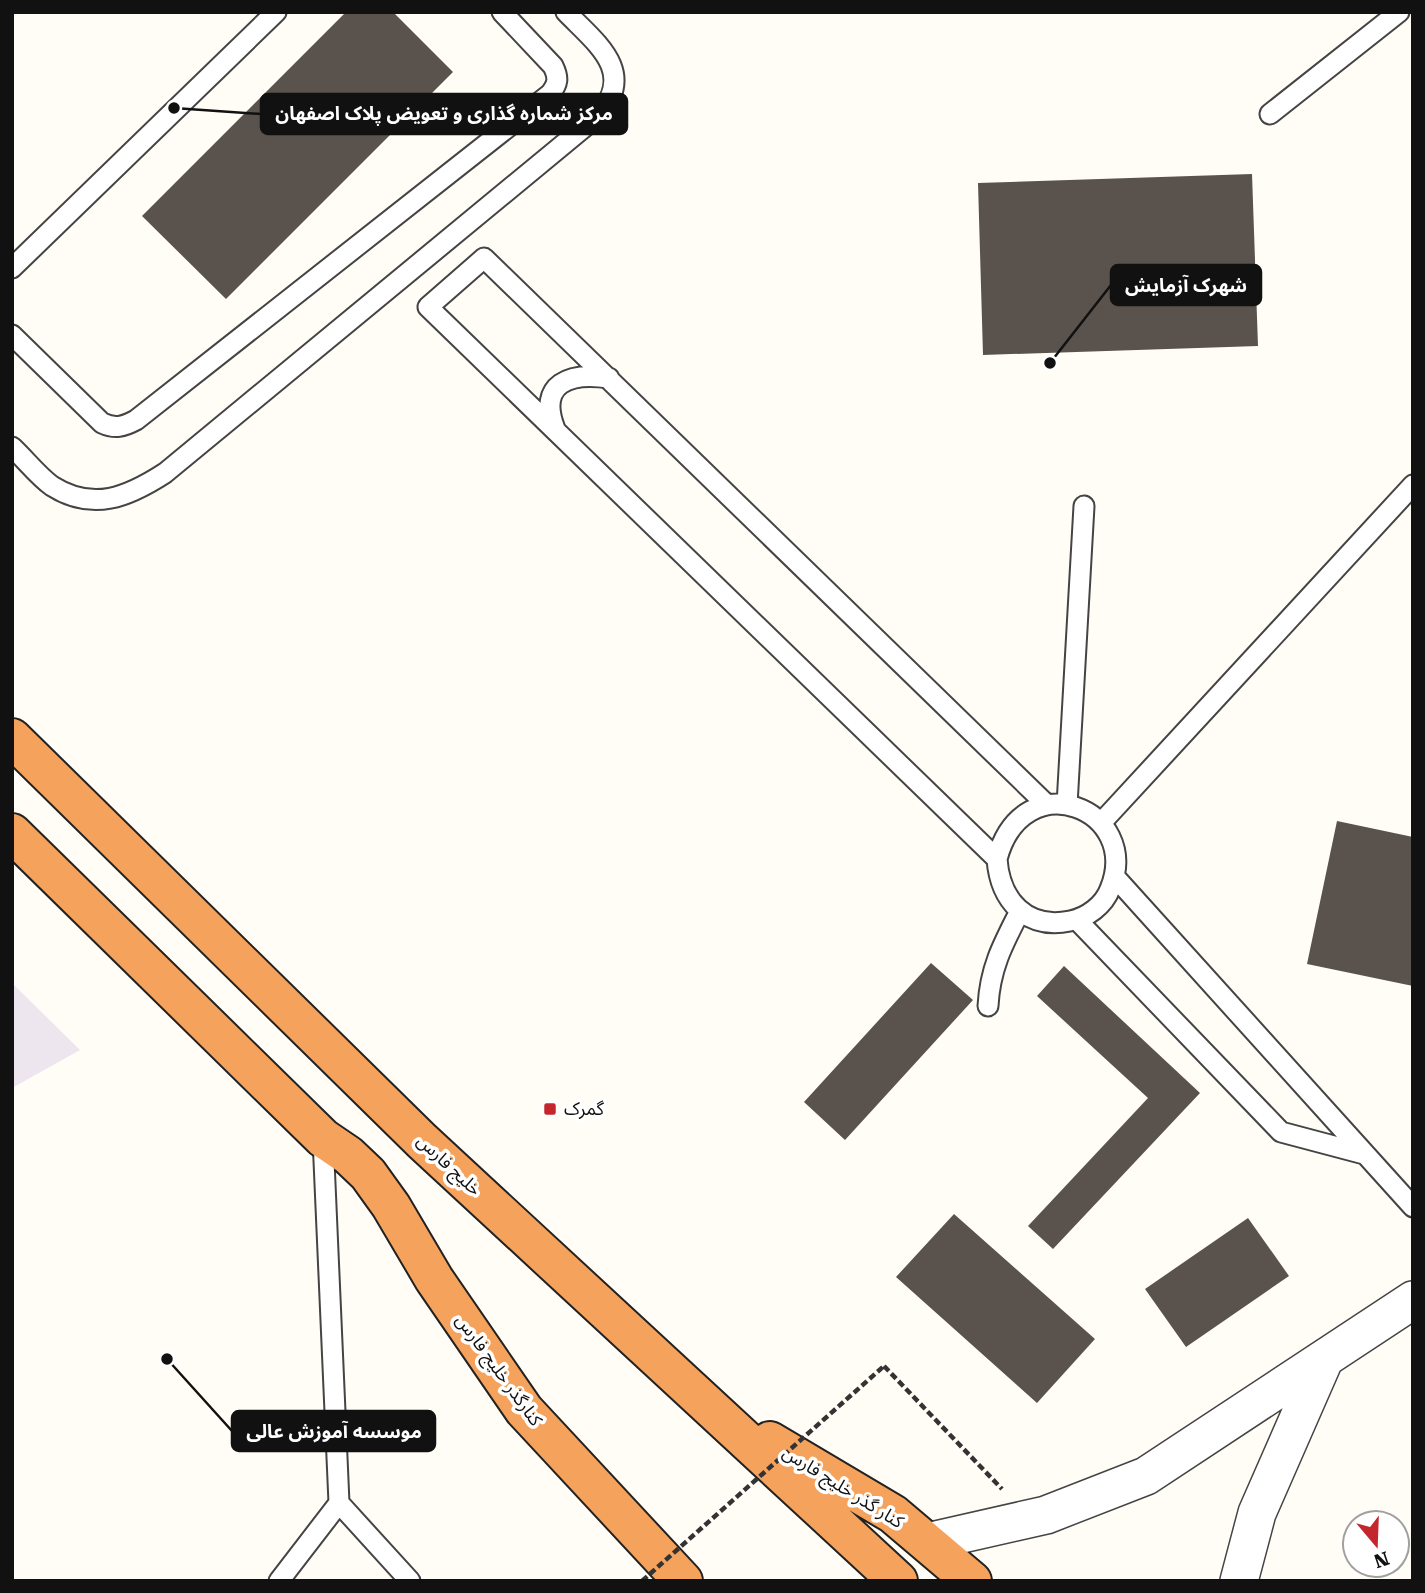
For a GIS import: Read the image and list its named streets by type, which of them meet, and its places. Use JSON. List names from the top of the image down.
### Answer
{
  "streets": {
    "highway": ["خلیج فارس", "کنارگذر خلیج فارس", "کنار گذر خلیج فارس"]
  },
  "crossings": [
    ["خلیج فارس", "کنار گذر خلیج فارس"]
  ],
  "places": {
    "other": ["مرکز شماره گذاری و تعویض پلاک اصفهان", "شهرک آزمایش", "موسسه آموزش عالی"],
    "transit": ["گمرک"]
  },
  "north": "bottom"
}
